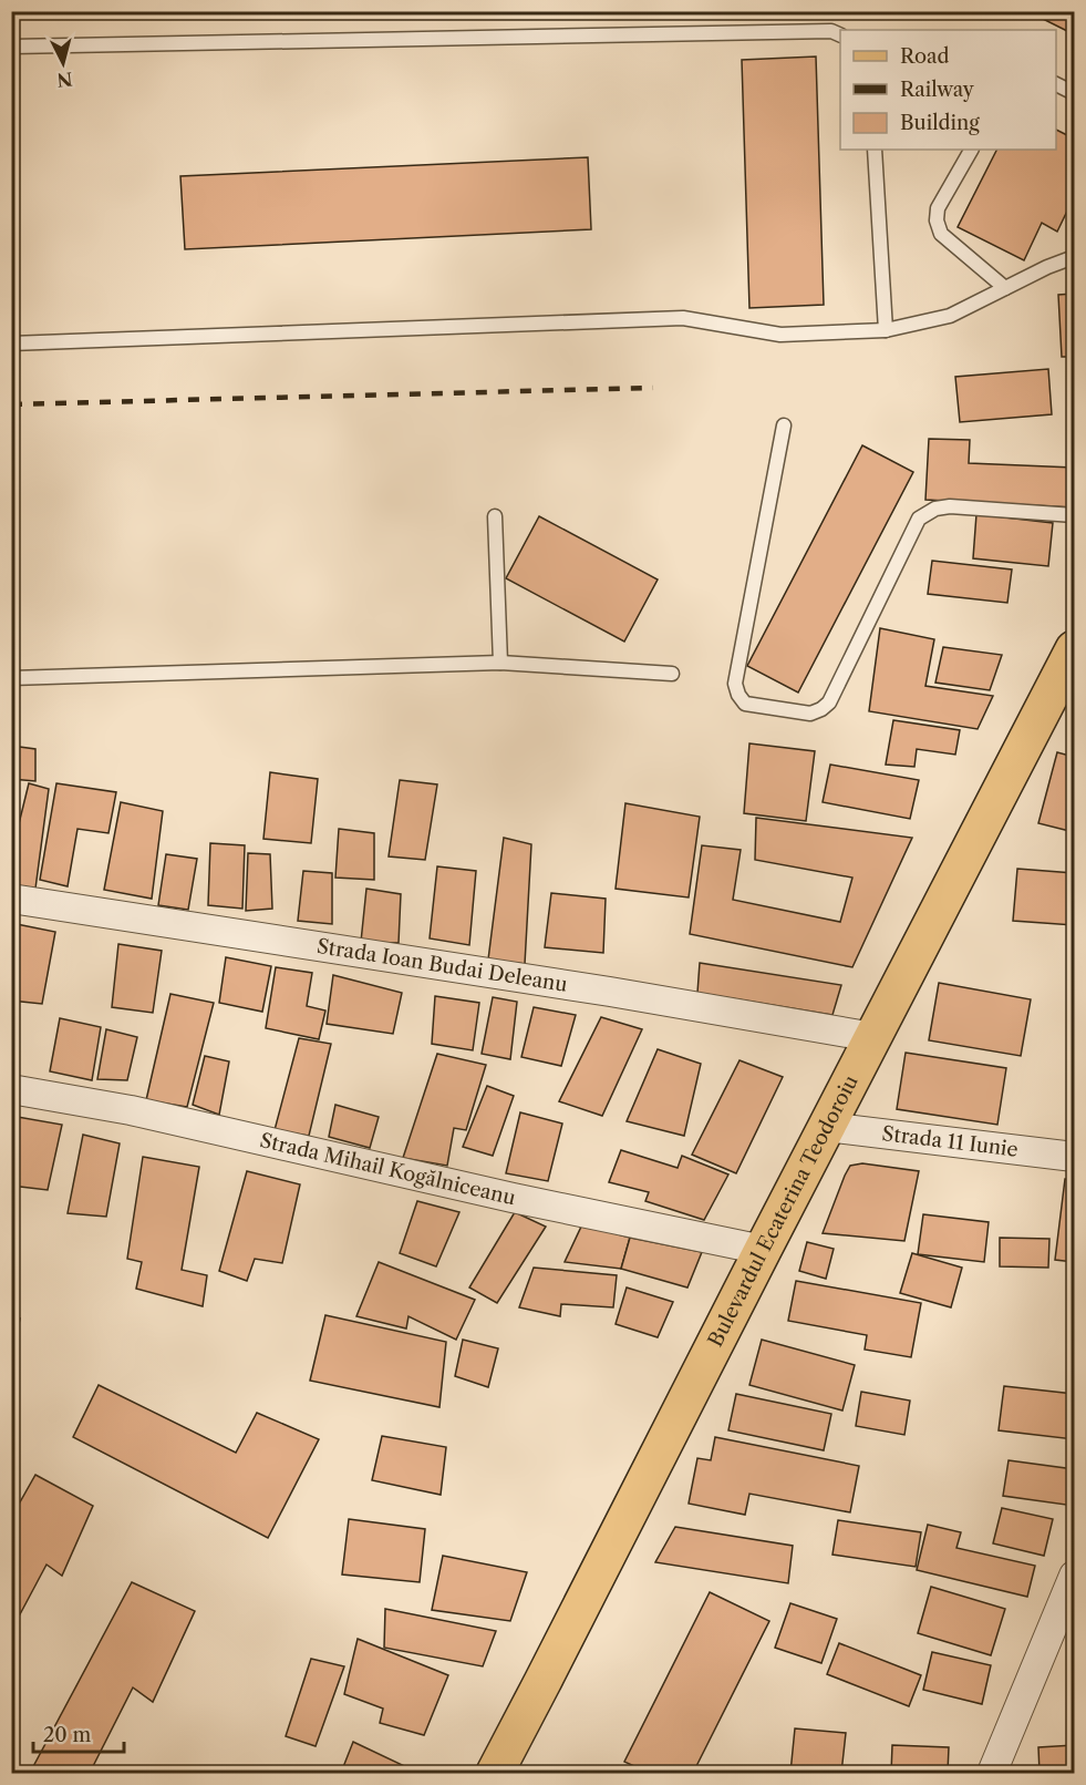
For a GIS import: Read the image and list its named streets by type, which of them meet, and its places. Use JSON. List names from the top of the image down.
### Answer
{
  "streets": {
    "main road": ["Bulevardul Ecaterina Teodoroiu"],
    "street": ["Strada Ioan Budai Deleanu", "Strada 11 Iunie", "Strada Mihail Kogălniceanu"]
  },
  "crossings": [
    ["Strada Ioan Budai Deleanu", "Bulevardul Ecaterina Teodoroiu"],
    ["Strada 11 Iunie", "Bulevardul Ecaterina Teodoroiu"],
    ["Strada Mihail Kogălniceanu", "Bulevardul Ecaterina Teodoroiu"]
  ],
  "legend": ["Road", "Railway", "Building"],
  "scale_bar": "20 m",
  "north": "bottom"
}
